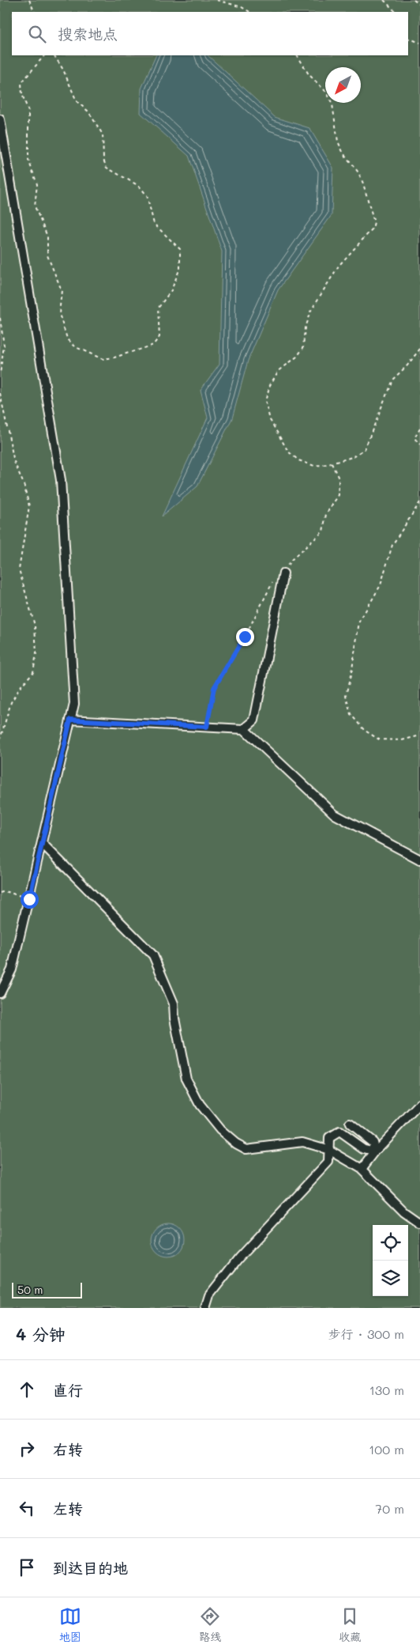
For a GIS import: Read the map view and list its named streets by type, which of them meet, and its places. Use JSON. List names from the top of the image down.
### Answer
{
  "scale_bar": "50 m",
  "north": "bottom left",
  "page": {
    "search": "搜索地点",
    "scale": "50 m",
    "heading": ["4 分钟", "步行 · 300 m"],
    "list": [
      ["直行", "130 m"],
      ["右转", "100 m"],
      ["左转", "70 m"],
      "到达目的地"
    ],
    "nav": ["地图", "路线", "收藏"]
  }
}
